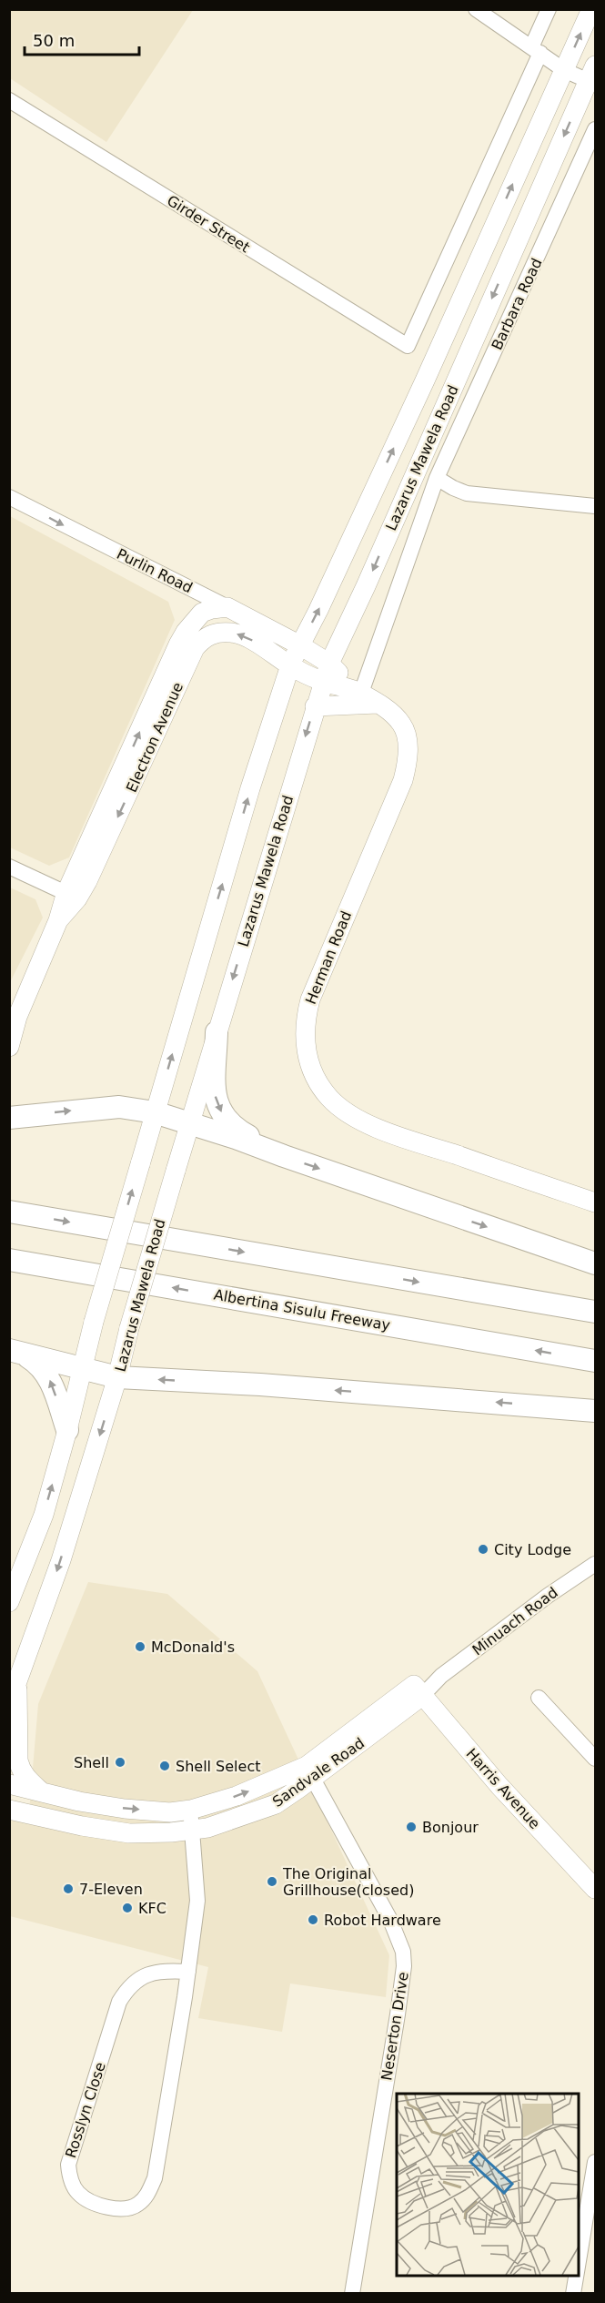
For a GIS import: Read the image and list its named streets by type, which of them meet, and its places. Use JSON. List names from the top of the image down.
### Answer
{
  "streets": {
    "highway": ["Albertina Sisulu Freeway"],
    "main road": [
      "Lazarus Mawela Road",
      "Purlin Road",
      "Electron Avenue",
      "Herman Road",
      "Sandvale Road",
      "Harris Avenue"
    ],
    "street": [
      "Girder Street",
      "Barbara Road",
      "Minuach Road",
      "Neserton Drive",
      "Rosslyn Close"
    ]
  },
  "crossings": [
    ["Barbara Road", "Herman Road"],
    ["Lazarus Mawela Road", "Purlin Road"],
    ["Lazarus Mawela Road", "Electron Avenue"],
    ["Lazarus Mawela Road", "Herman Road"],
    ["Purlin Road", "Electron Avenue"],
    ["Purlin Road", "Herman Road"],
    ["Electron Avenue", "Herman Road"],
    ["Minuach Road", "Sandvale Road"],
    ["Minuach Road", "Harris Avenue"],
    ["Sandvale Road", "Harris Avenue"],
    ["Sandvale Road", "Neserton Drive"],
    ["Sandvale Road", "Rosslyn Close"]
  ],
  "one_way": ["Purlin Road"],
  "places": [
    "City Lodge",
    "McDonald's",
    "Shell",
    "Shell Select",
    "Bonjour",
    "The Original Grillhouse(closed)",
    "7-Eleven",
    "KFC",
    "Robot Hardware"
  ],
  "scale_bar": "50 m"
}
